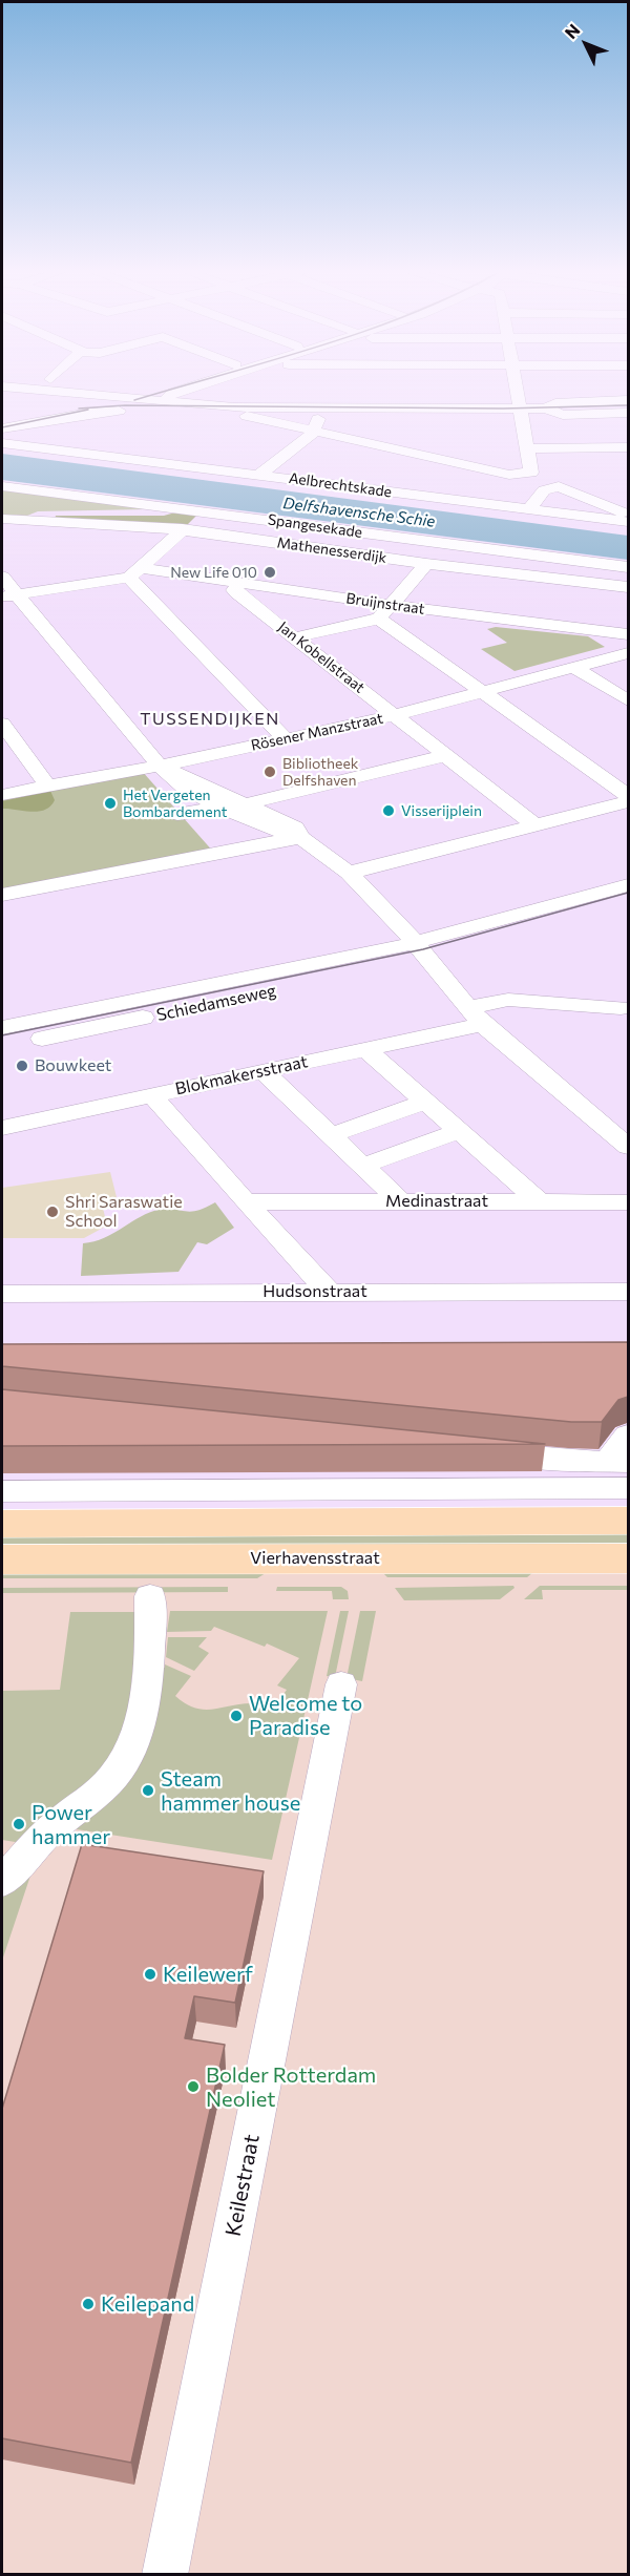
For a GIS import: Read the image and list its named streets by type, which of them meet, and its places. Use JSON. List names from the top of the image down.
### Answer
{
  "streets": {
    "main road": ["Vierhavensstraat"],
    "street": [
      "Aelbrechtskade",
      "Spangesekade",
      "Mathenesserdijk",
      "Bruijnstraat",
      "Jan Kobellstraat",
      "Rösener Manzstraat",
      "Schiedamseweg",
      "Blokmakersstraat",
      "Medinastraat",
      "Hudsonstraat",
      "Keilestraat"
    ]
  },
  "crossings": [
    ["Spangesekade", "Mathenesserdijk"],
    ["Bruijnstraat", "Jan Kobellstraat"],
    ["Jan Kobellstraat", "Rösener Manzstraat"]
  ],
  "districts": ["TUSSENDIJKEN"],
  "water": ["Delfshavensche Schie"],
  "places": [
    "New Life 010",
    "Bibliotheek Delfshaven",
    "Het Vergeten Bombardement",
    "Visserijplein",
    "Bouwkeet",
    "Shri Saraswatie School",
    "Welcome to Paradise",
    "Steam hammer house",
    "Power hammer",
    "Keilewerf",
    "Bolder Rotterdam Neoliet",
    "Keilepand"
  ],
  "north": "top left"
}
